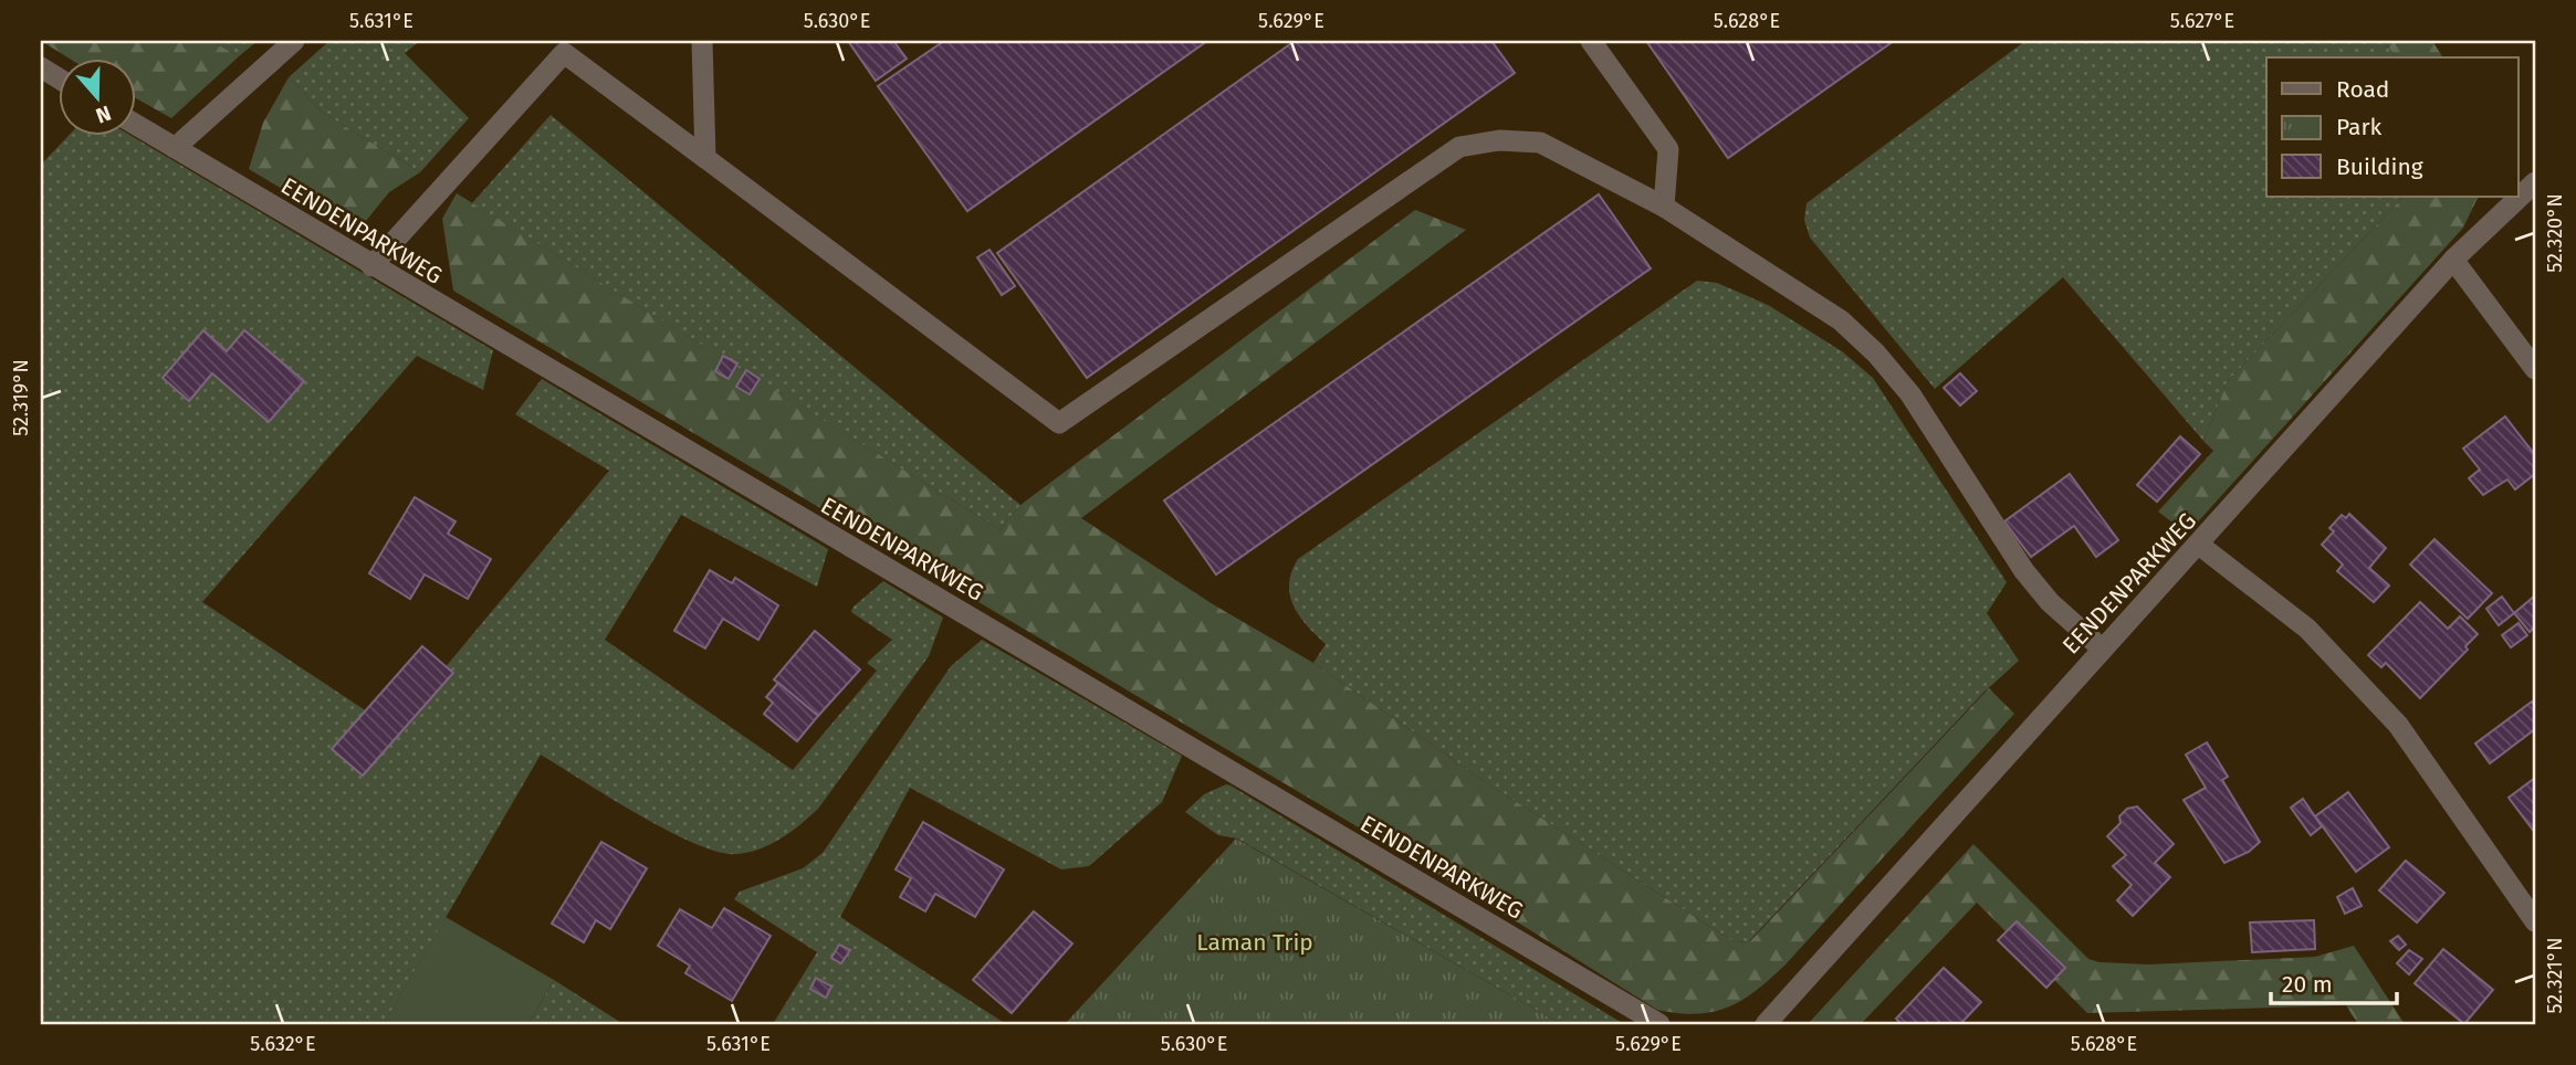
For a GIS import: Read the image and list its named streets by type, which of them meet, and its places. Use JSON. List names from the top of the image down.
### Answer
{
  "streets": {
    "street": ["EENDENPARKWEG"]
  },
  "parks": ["Laman Trip"],
  "legend": ["Road", "Park", "Building"],
  "scale_bar": "20 m",
  "north": "bottom",
  "coordinates": [
    "5.631°E",
    "5.630°E",
    "5.629°E",
    "5.628°E",
    "5.627°E",
    "52.320°N",
    "52.319°N",
    "52.321°N",
    "5.632°E"
  ]
}
